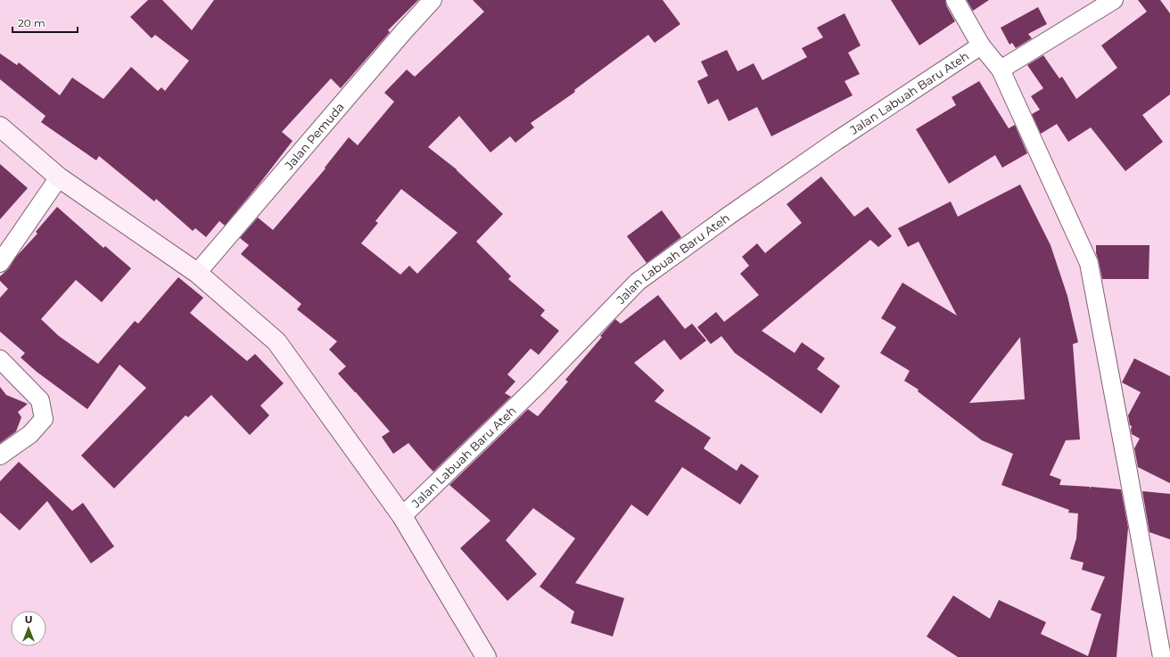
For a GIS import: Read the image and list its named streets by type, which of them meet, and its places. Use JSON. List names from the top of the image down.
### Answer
{
  "streets": {
    "street": ["Jalan Labuah Baru Ateh", "Jalan Pemuda"]
  },
  "scale_bar": "20 m",
  "north": "top"
}
